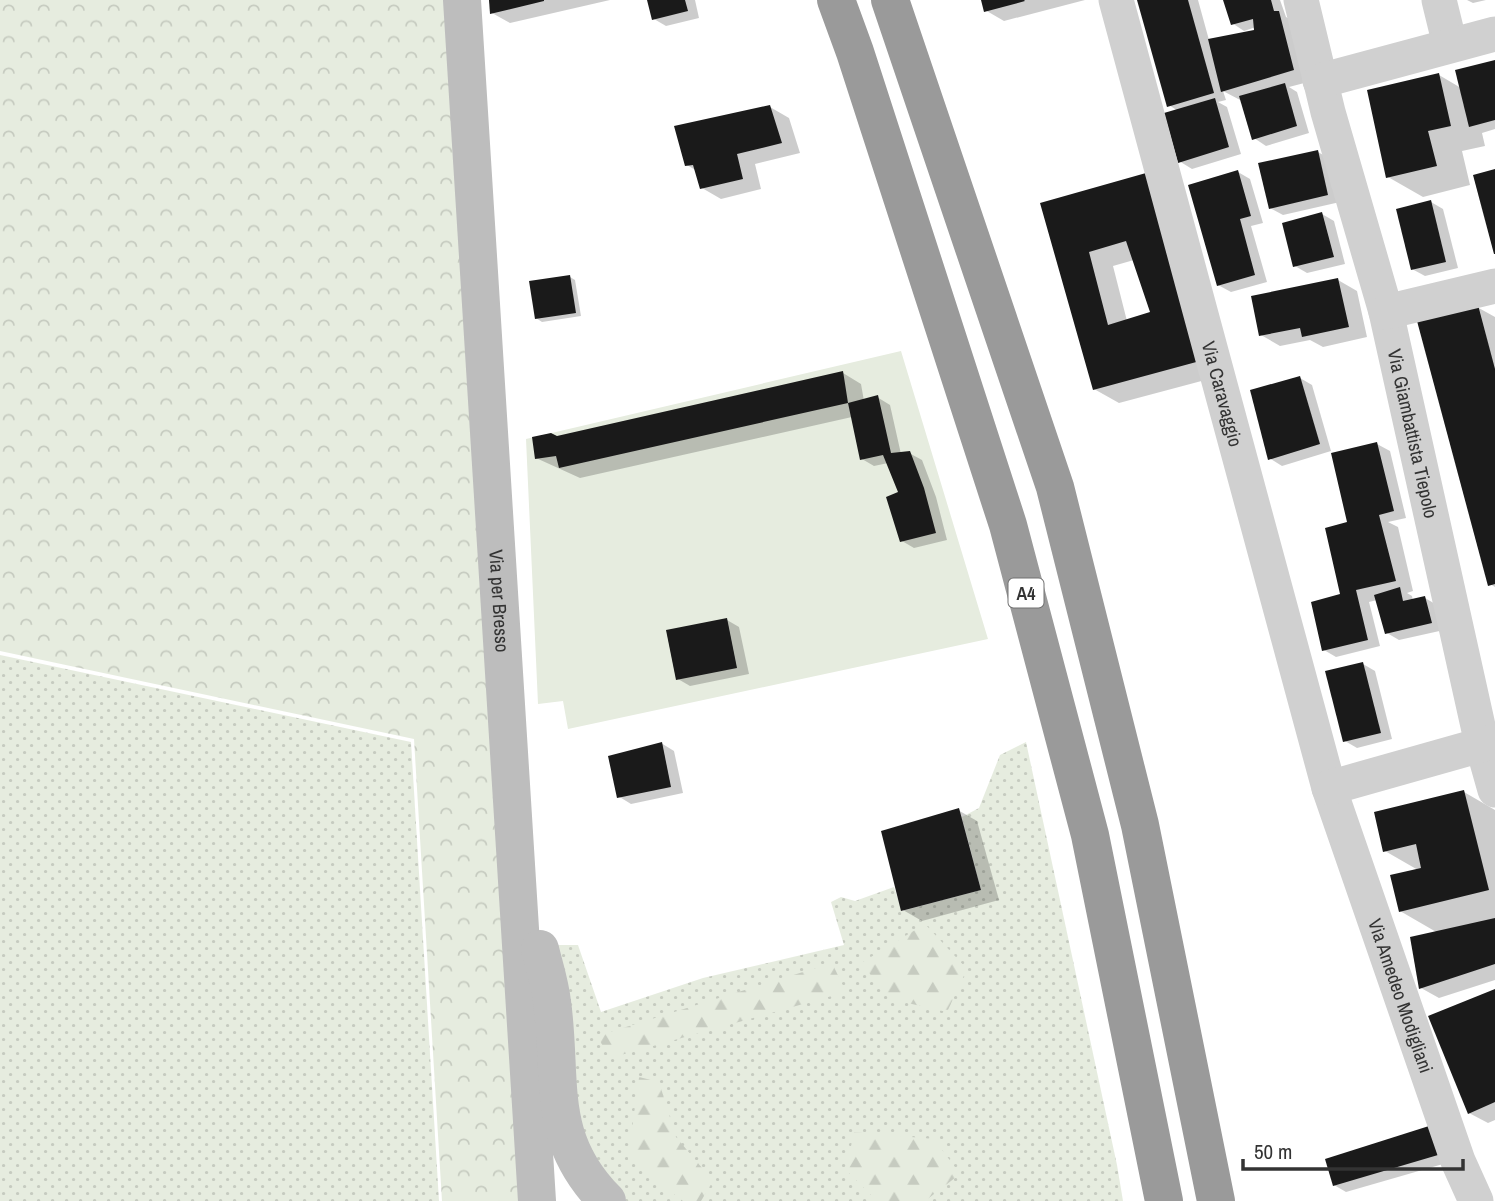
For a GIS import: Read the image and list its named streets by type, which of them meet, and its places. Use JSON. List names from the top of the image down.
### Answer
{
  "streets": {
    "highway": ["A4"],
    "street": [
      "Via Caravaggio",
      "Via Giambattista Tiepolo",
      "Via per Bresso",
      "Via Amedeo Modigliani"
    ]
  },
  "crossings": [
    ["Via Caravaggio", "Via Amedeo Modigliani"]
  ],
  "scale_bar": "50 m"
}
